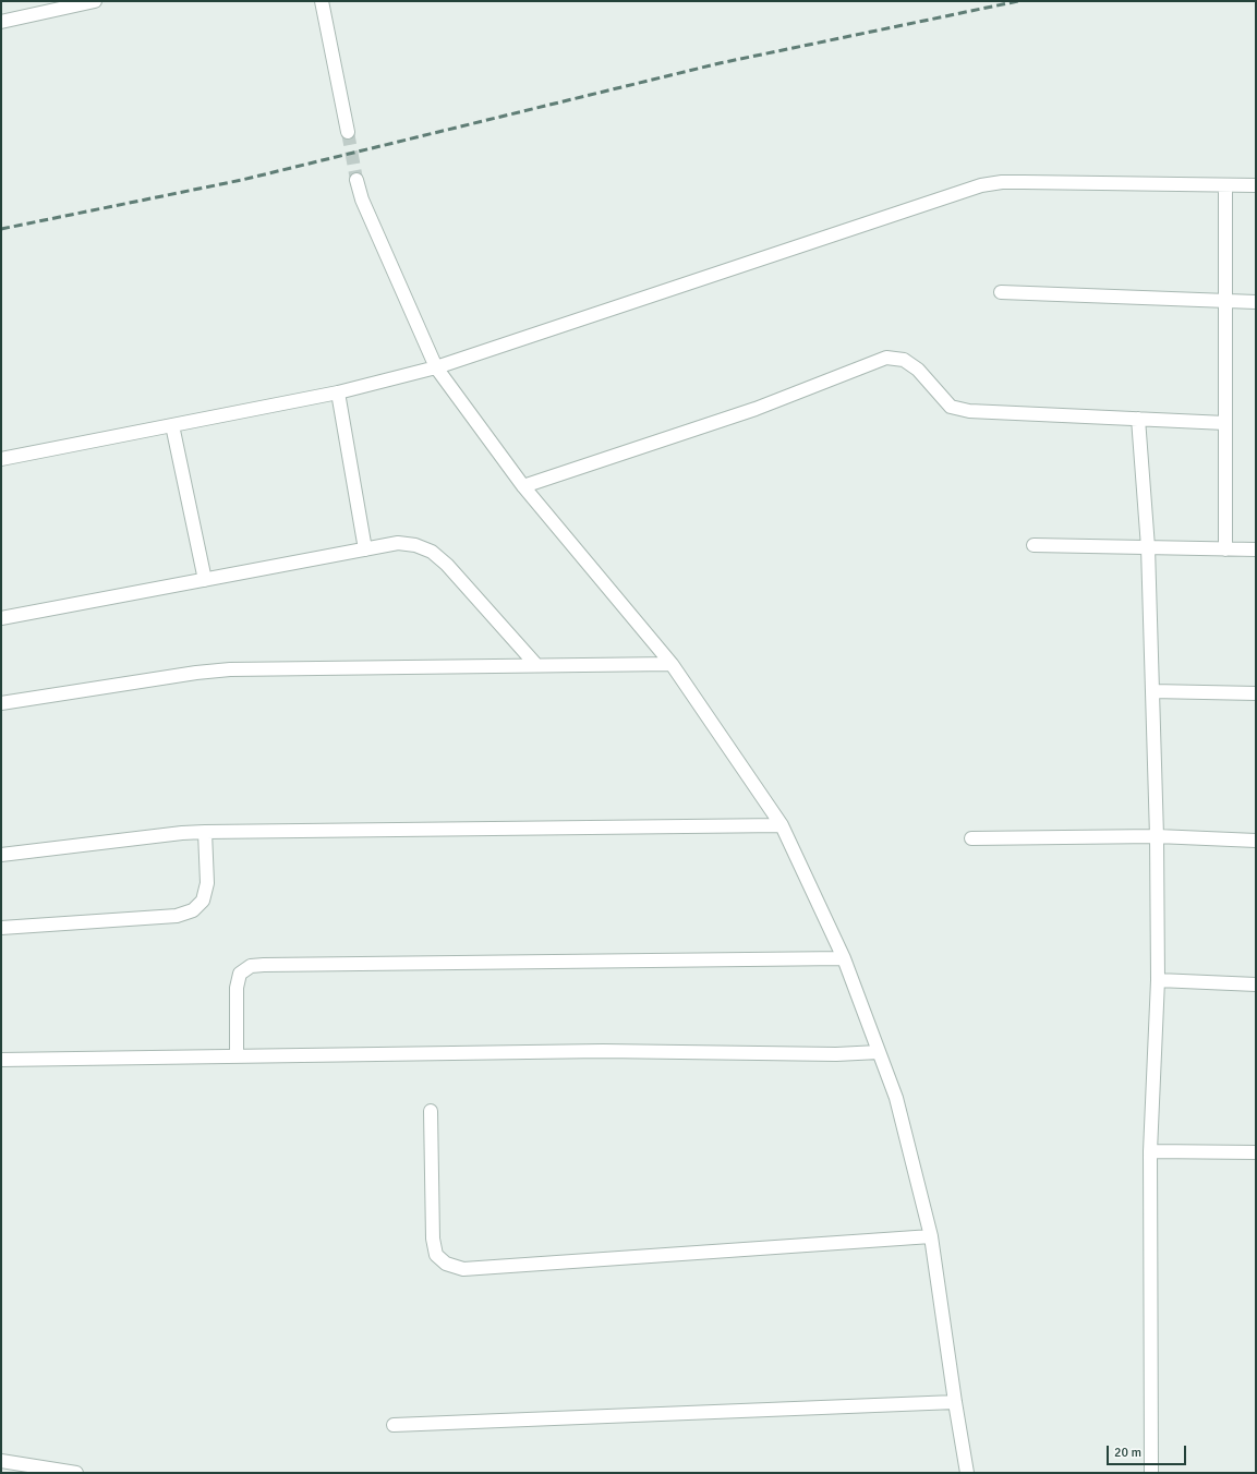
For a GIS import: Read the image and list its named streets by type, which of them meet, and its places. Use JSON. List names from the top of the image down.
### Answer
{
  "scale_bar": "20 m"
}
